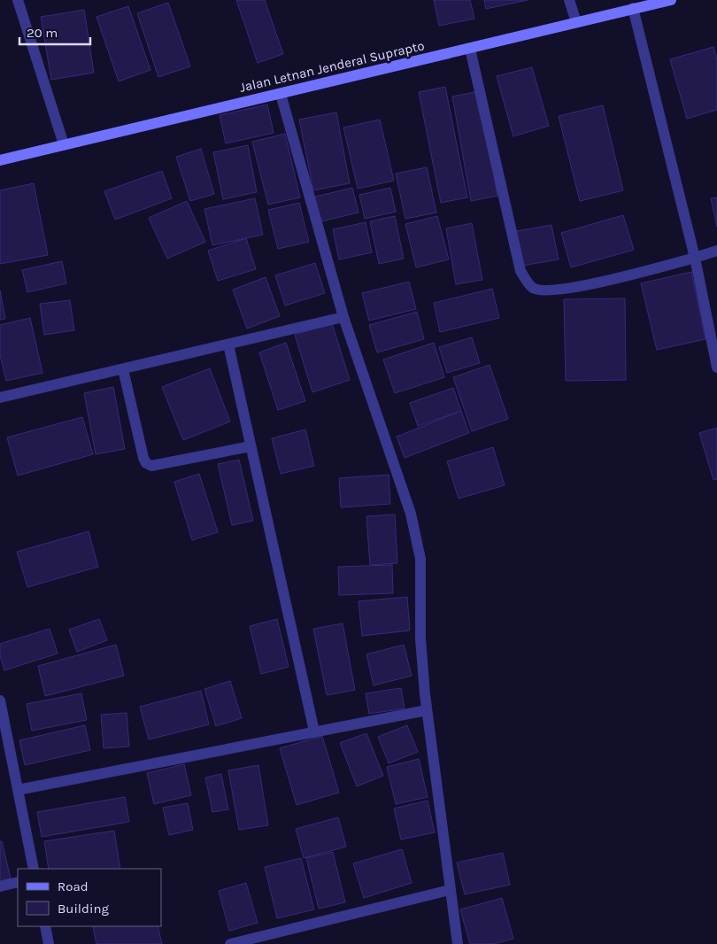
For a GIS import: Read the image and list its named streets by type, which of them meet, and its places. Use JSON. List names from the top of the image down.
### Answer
{
  "streets": {
    "main road": ["Jalan Letnan Jenderal Suprapto"]
  },
  "legend": ["Road", "Building"],
  "scale_bar": "20 m"
}
